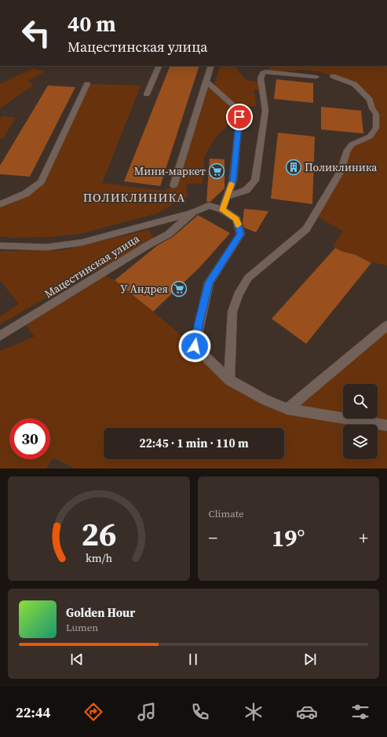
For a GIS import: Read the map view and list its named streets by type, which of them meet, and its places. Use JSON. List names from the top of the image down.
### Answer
{
  "streets": {
    "street": ["Мацестинская улица"]
  },
  "districts": ["ПОЛИКЛИНИКА"],
  "places": {
    "building": ["Поликлиника"],
    "supermarket": ["Мини-маркет", "У Андрея"]
  },
  "page": {
    "turn": ["40 m", "Мацестинская улица"],
    "limit": "30",
    "trip": "22:45 · 1 min · 110 m",
    "tile": "Climate",
    "heat": ["−", "19°", "+"],
    "song": ["Golden Hour", "Lumen"],
    "tabs": "22:44",
    "gauge": ["26", "km/h"]
  }
}
